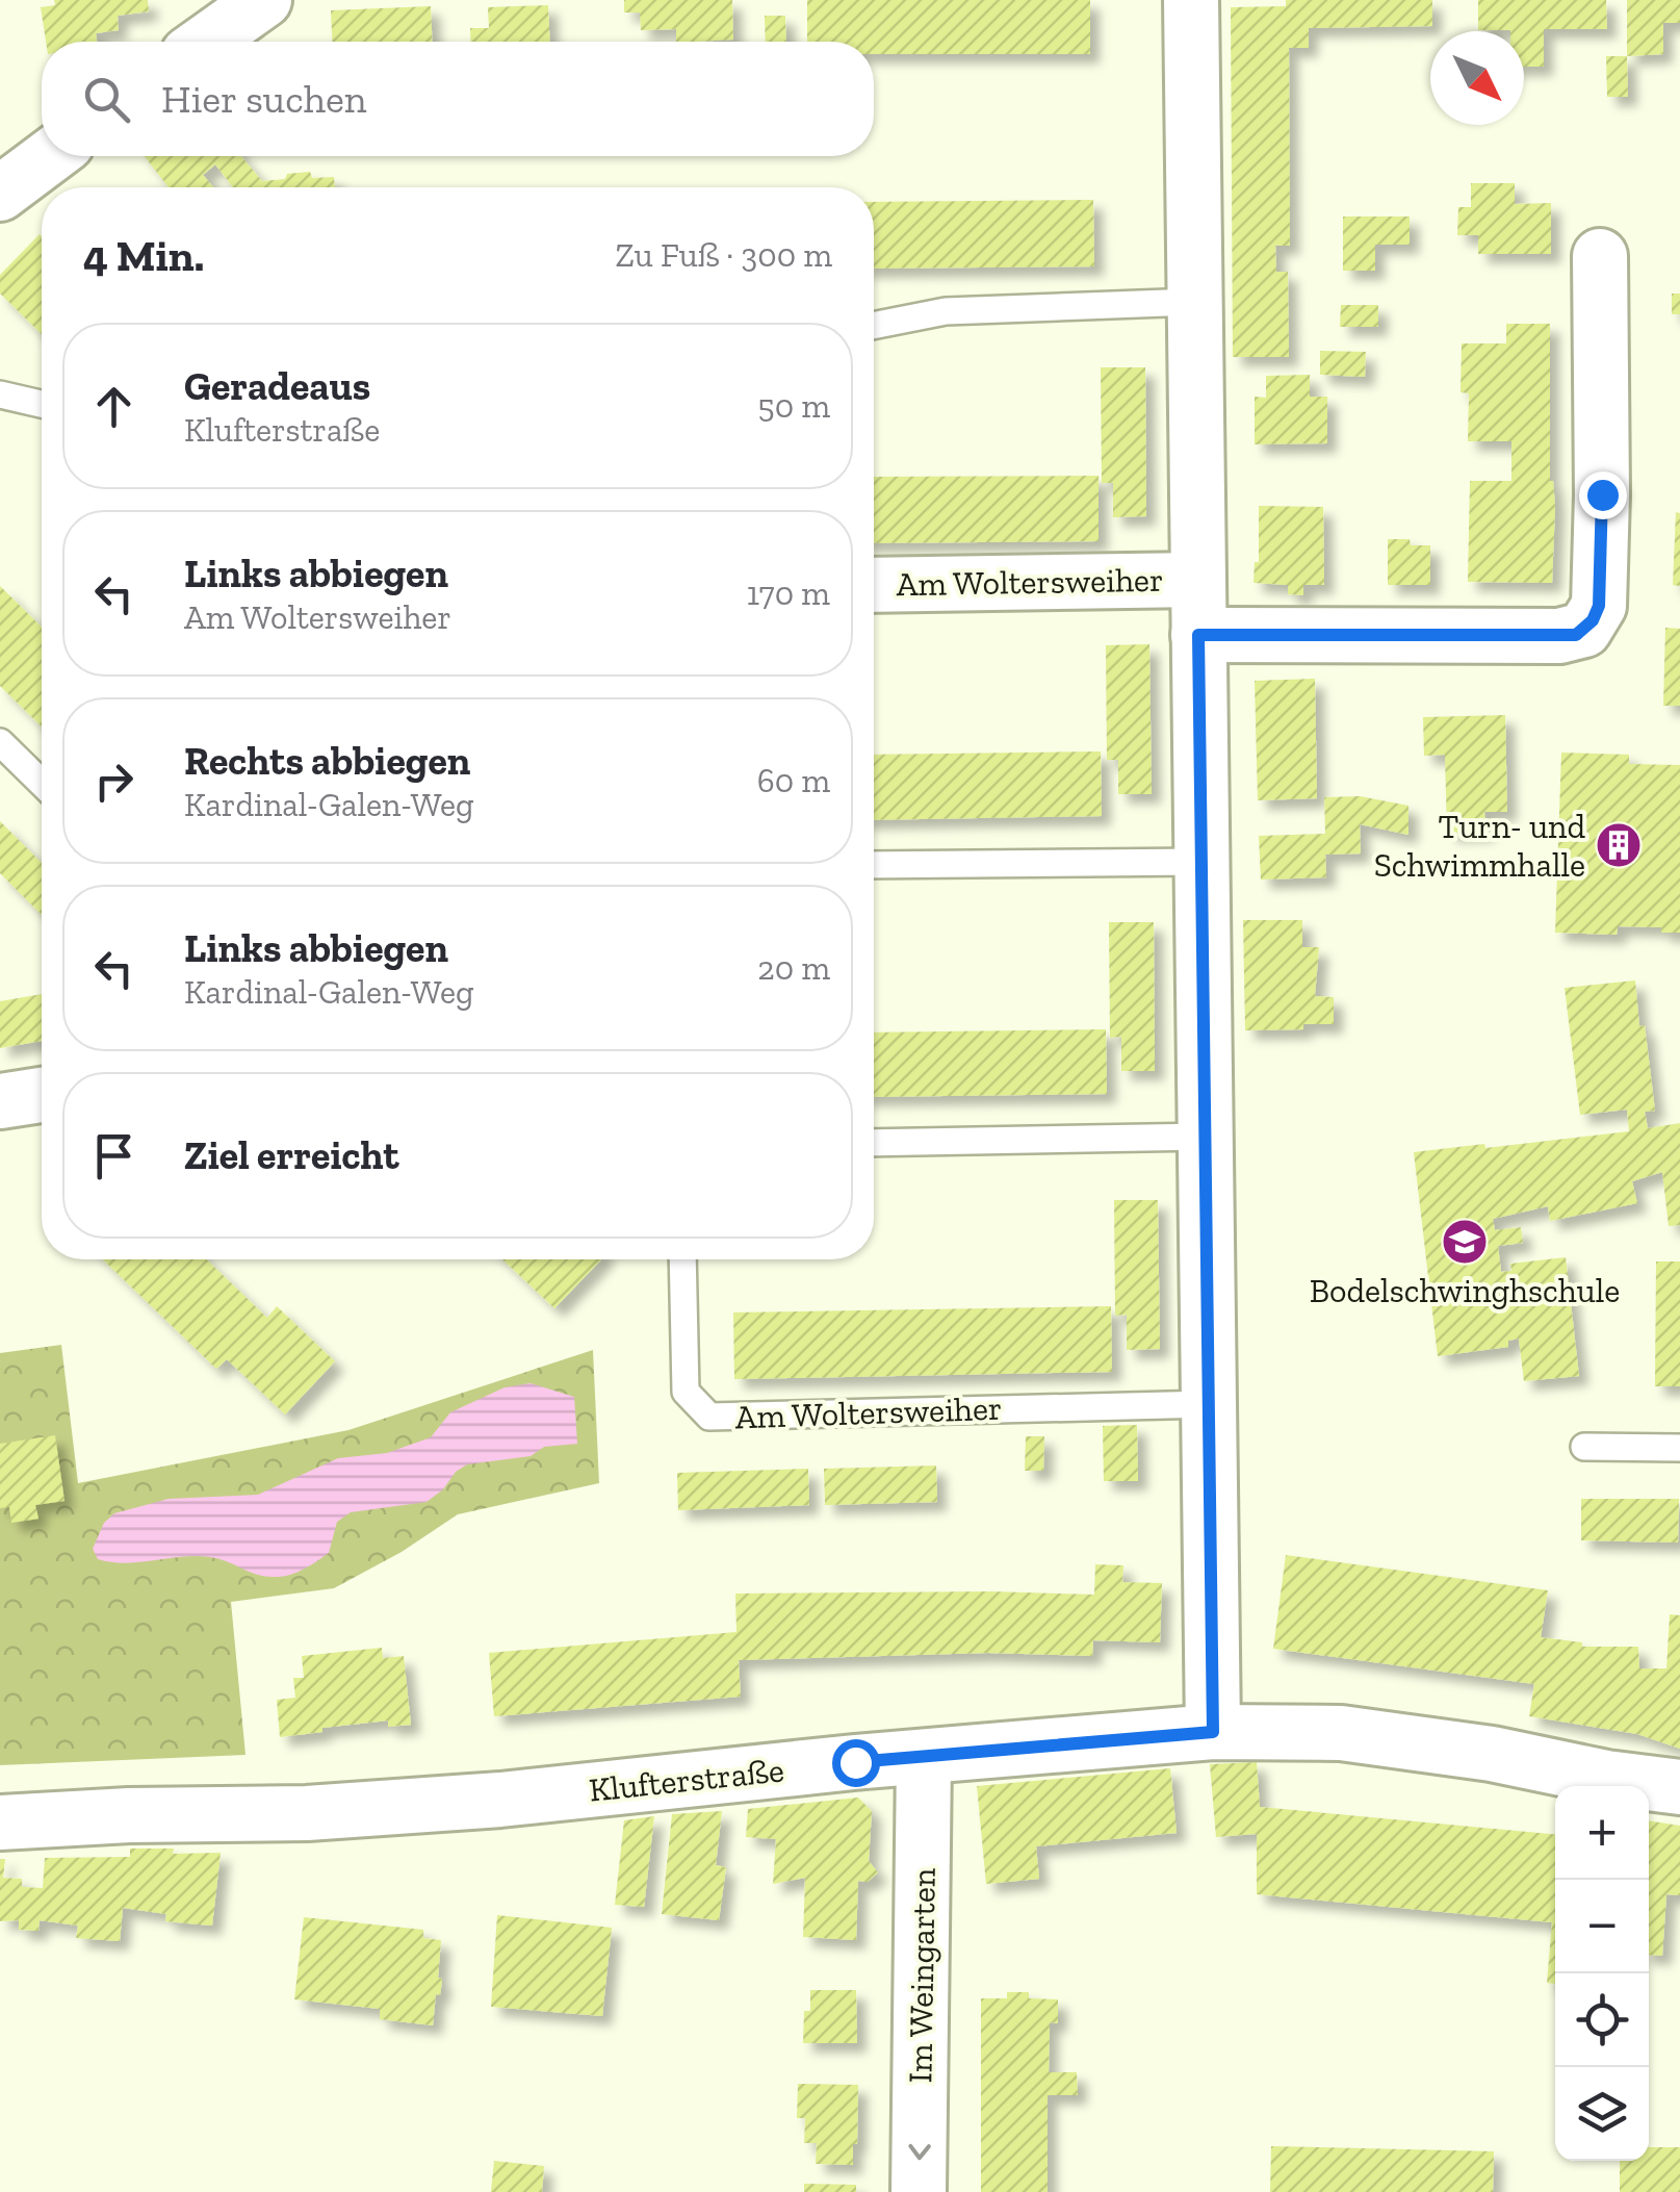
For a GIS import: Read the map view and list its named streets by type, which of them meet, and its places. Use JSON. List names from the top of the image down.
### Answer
{
  "streets": {
    "street": ["Am Woltersweiher", "Klufterstraße", "Im Weingarten"]
  },
  "crossings": [
    ["Am Woltersweiher", "Klufterstraße"],
    ["Klufterstraße", "Im Weingarten"]
  ],
  "one_way": ["Im Weingarten"],
  "places": {
    "building": ["Turn- und Schwimmhalle"],
    "school or university": ["Bodelschwinghschule"]
  },
  "north": "bottom right",
  "page": {
    "search": "Hier suchen",
    "heading": ["4 Min.", "Zu Fuß · 300 m"],
    "list": [
      ["Geradeaus", "Klufterstraße", "50 m"],
      ["Links abbiegen", "Am Woltersweiher", "170 m"],
      ["Rechts abbiegen", "Kardinal-Galen-Weg", "60 m"],
      ["Links abbiegen", "Kardinal-Galen-Weg", "20 m"],
      "Ziel erreicht"
    ],
    "map_buttons": ["+", "−"]
  }
}
